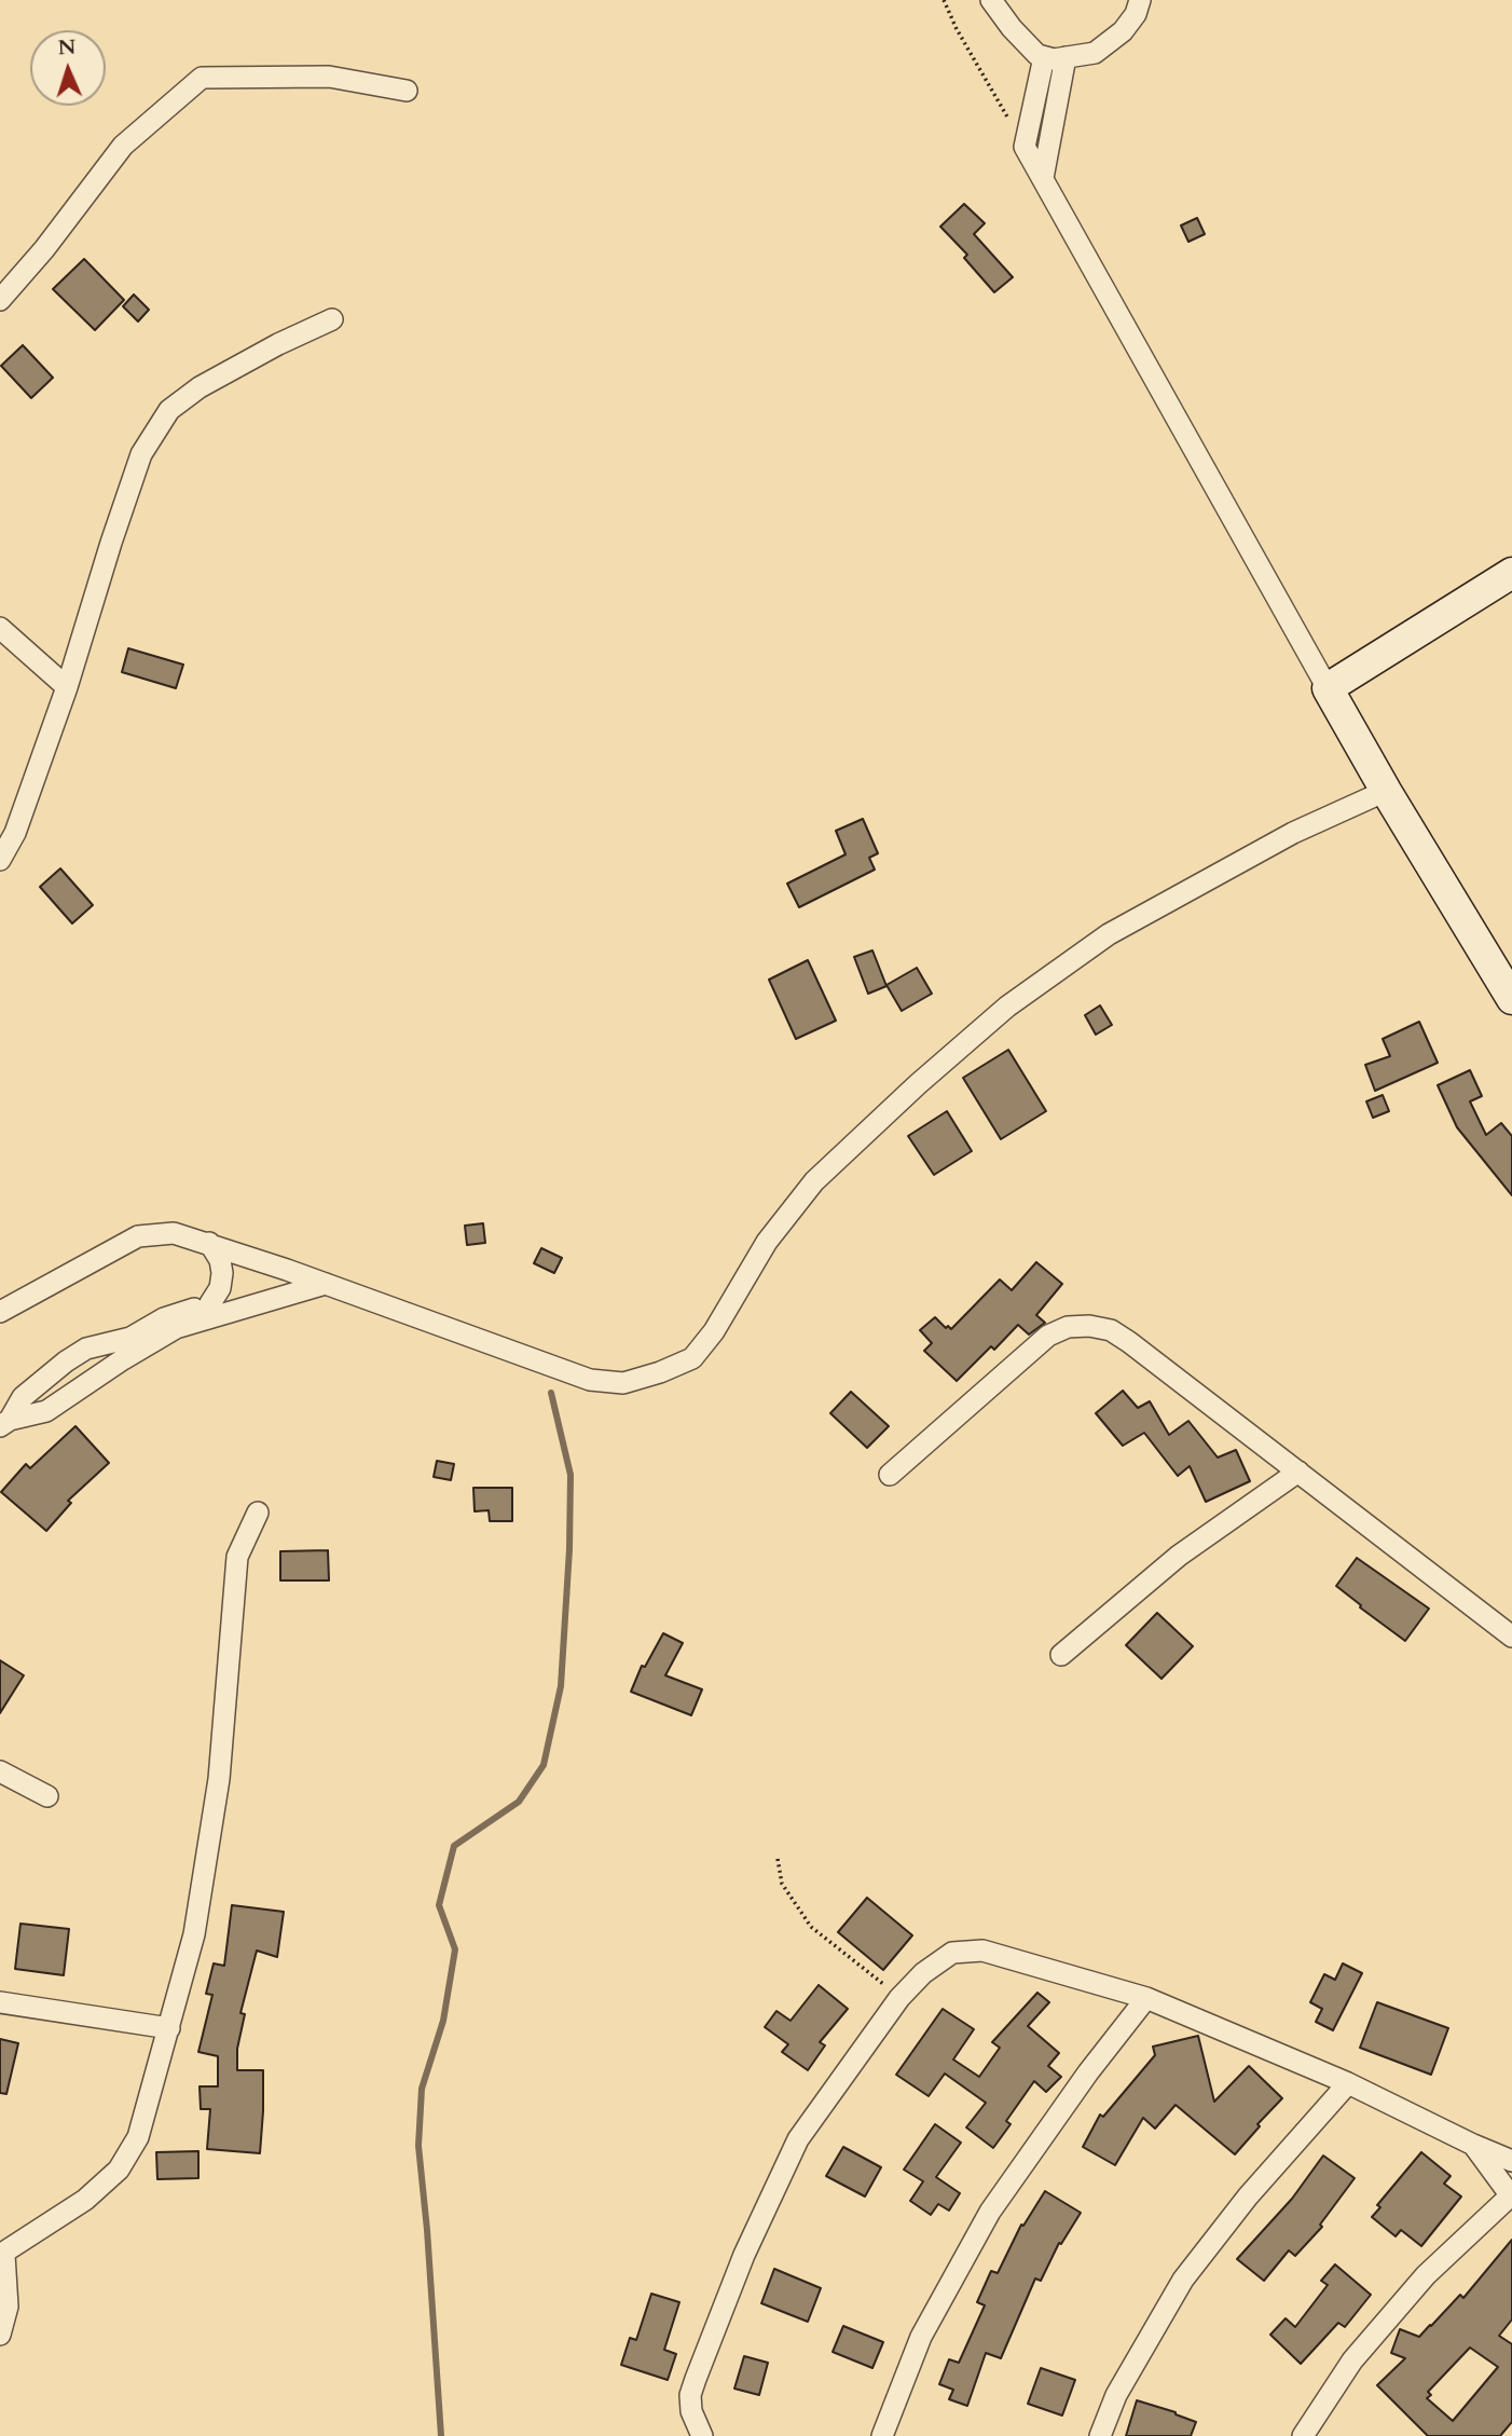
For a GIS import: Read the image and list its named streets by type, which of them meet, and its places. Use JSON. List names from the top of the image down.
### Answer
{
  "north": "top"
}
